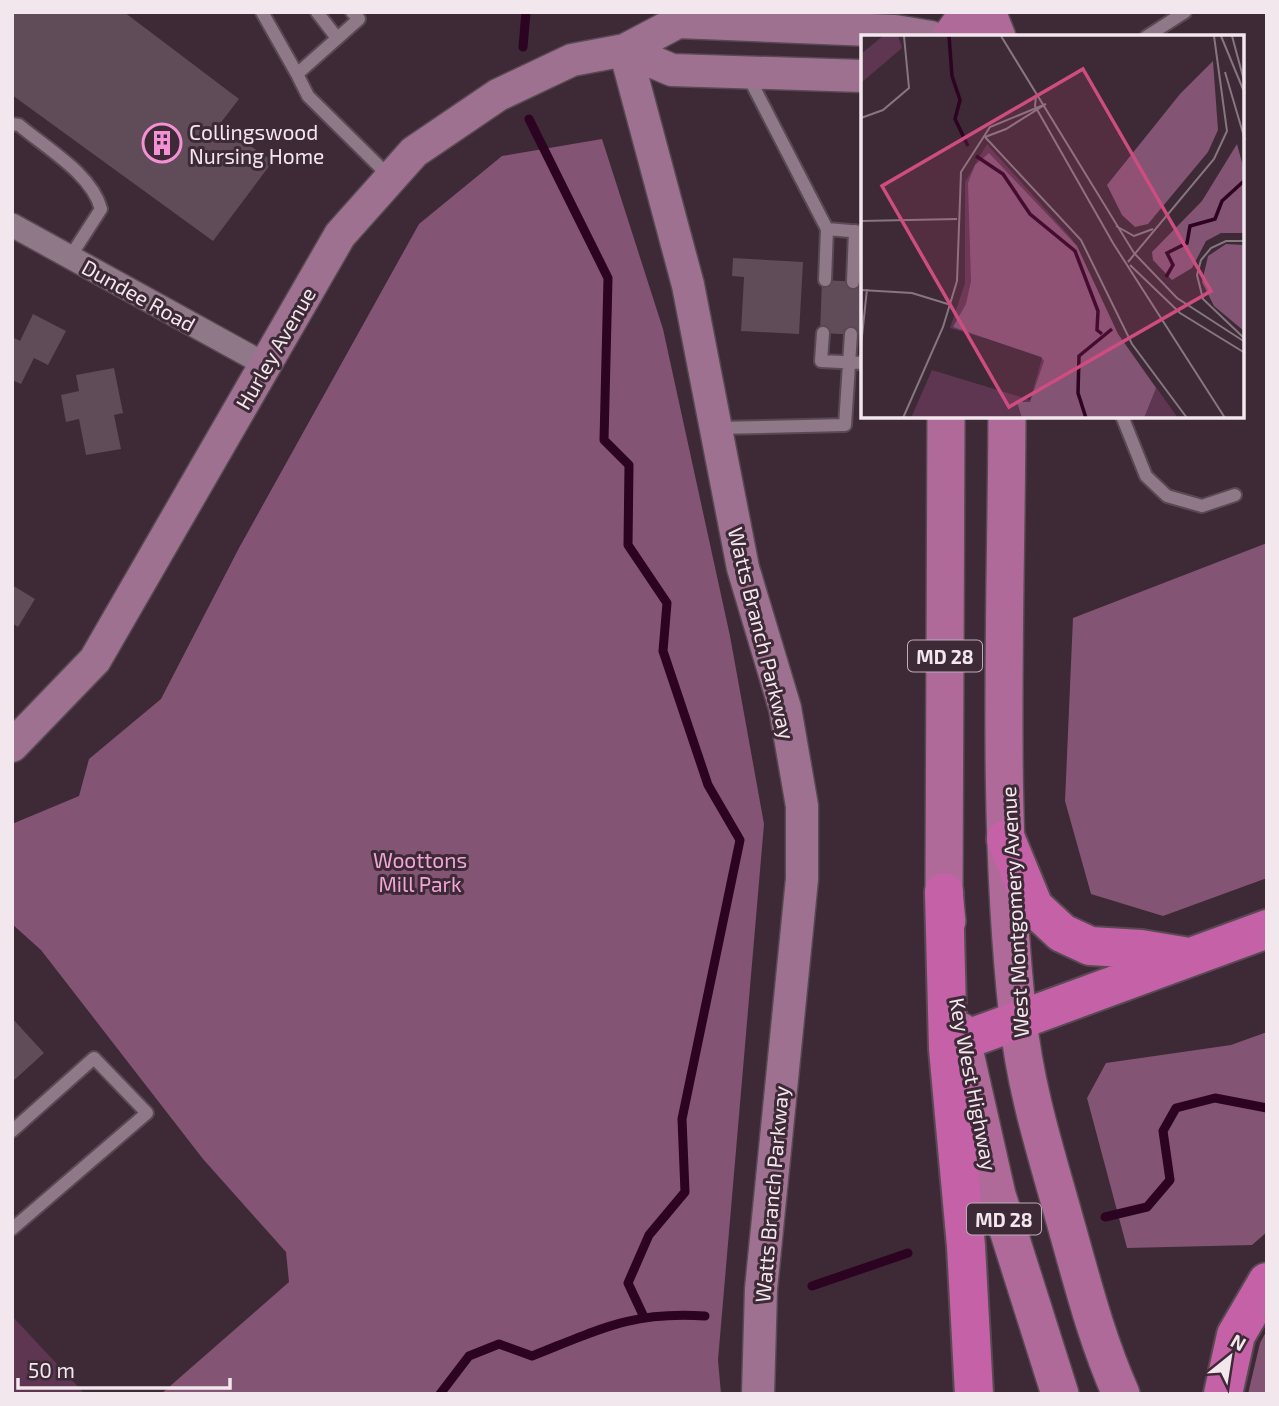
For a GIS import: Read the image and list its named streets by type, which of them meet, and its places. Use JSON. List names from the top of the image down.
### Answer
{
  "streets": {
    "main road": ["MD 28", "West Montgomery Avenue", "Key West Highway"],
    "street": ["Dundee Road", "Hurley Avenue", "Watts Branch Parkway"]
  },
  "crossings": [
    ["Dundee Road", "Hurley Avenue"],
    ["Hurley Avenue", "Watts Branch Parkway"],
    ["MD 28", "Key West Highway"]
  ],
  "parks": ["Woottons Mill Park"],
  "places": {
    "building": ["Collingswood Nursing Home"]
  },
  "scale_bar": "50 m",
  "north": "top right"
}
